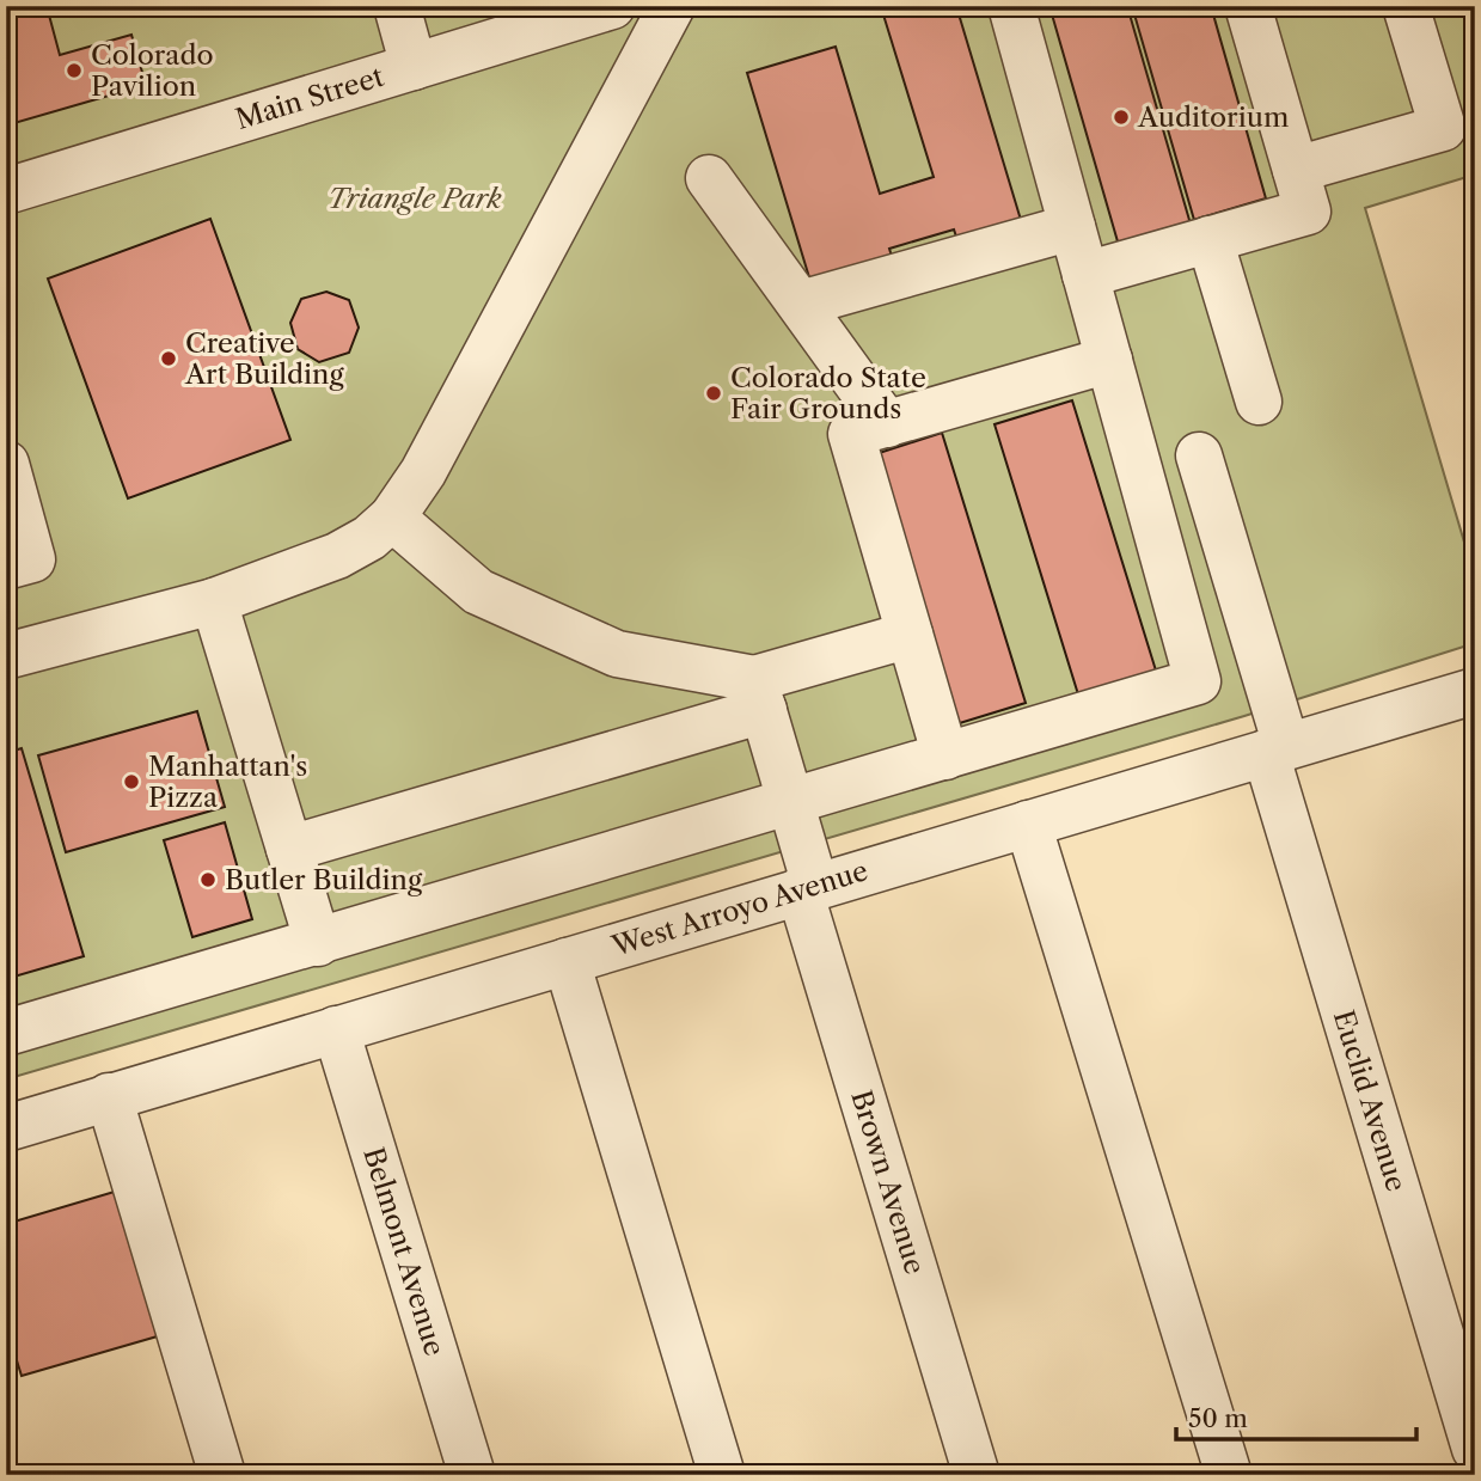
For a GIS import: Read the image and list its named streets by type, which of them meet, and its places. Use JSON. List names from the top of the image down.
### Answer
{
  "streets": {
    "street": [
      "Main Street",
      "West Arroyo Avenue",
      "Euclid Avenue",
      "Brown Avenue",
      "Belmont Avenue"
    ]
  },
  "crossings": [
    ["West Arroyo Avenue", "Euclid Avenue"],
    ["West Arroyo Avenue", "Brown Avenue"],
    ["West Arroyo Avenue", "Belmont Avenue"]
  ],
  "parks": ["Triangle Park"],
  "places": [
    "Colorado Pavilion",
    "Auditorium",
    "Creative Art Building",
    "Colorado State Fair Grounds",
    "Manhattan's Pizza",
    "Butler Building"
  ],
  "scale_bar": "50 m"
}
